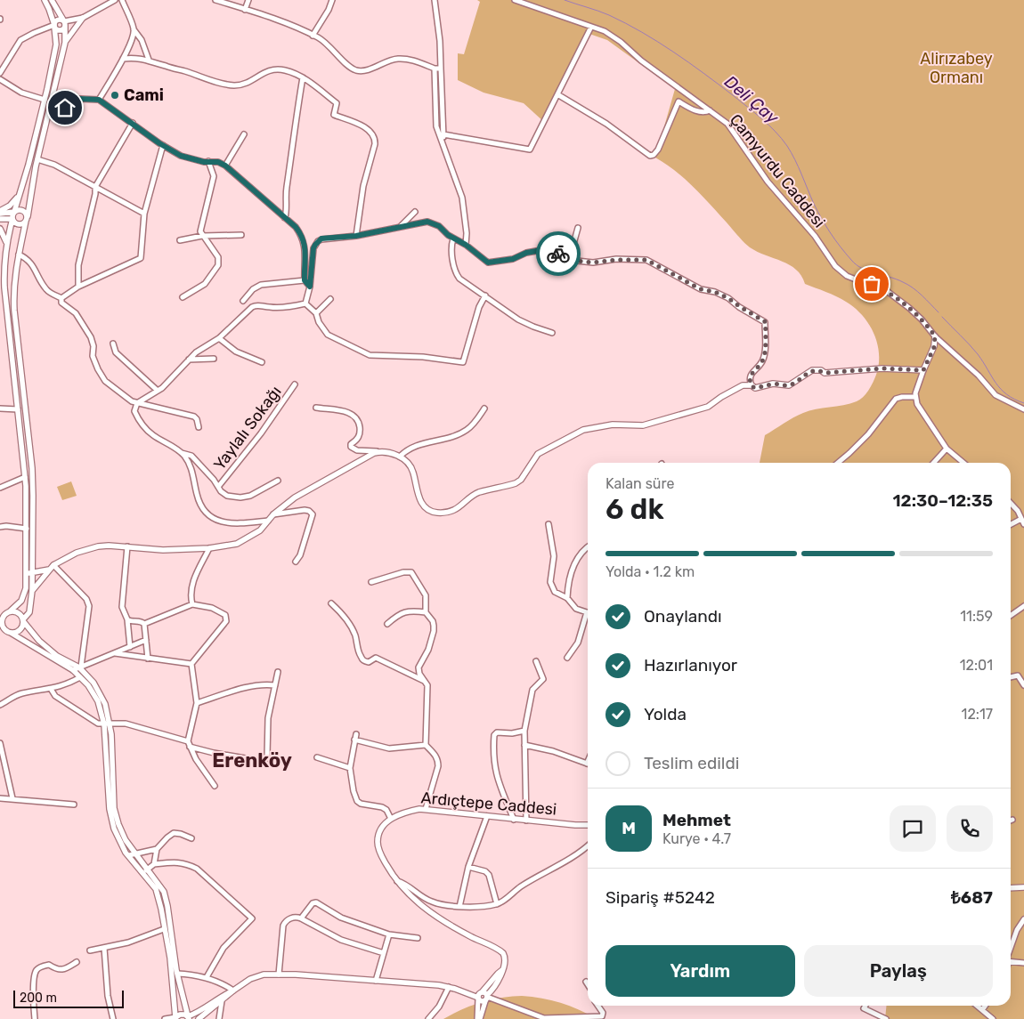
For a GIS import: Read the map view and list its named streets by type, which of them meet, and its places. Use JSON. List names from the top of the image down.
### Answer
{
  "streets": {
    "street": ["Çamyurdu Caddesi", "Yaylalı Sokağı", "Ardıçtepe Caddesi"]
  },
  "districts": ["Erenköy"],
  "water": ["Deli Çay"],
  "parks": ["Alirızabey Ormanı"],
  "places": ["Cami"],
  "scale_bar": "200 m",
  "page": {
    "heading": ["6 dk", "Kalan süre", "12:30–12:35"],
    "panel": [
      "Mehmet",
      "Kurye · 4.7",
      "Sipariş #5242",
      "₺687"
    ],
    "bar": "Yolda · 1.2 km",
    "list": [
      ["Onaylandı", "11:59"],
      ["Hazırlanıyor", "12:01"],
      ["Yolda", "12:17"],
      "Teslim edildi"
    ],
    "round": "M",
    "buttons": ["Yardım", "Paylaş"],
    "scale": "200 m"
  }
}
